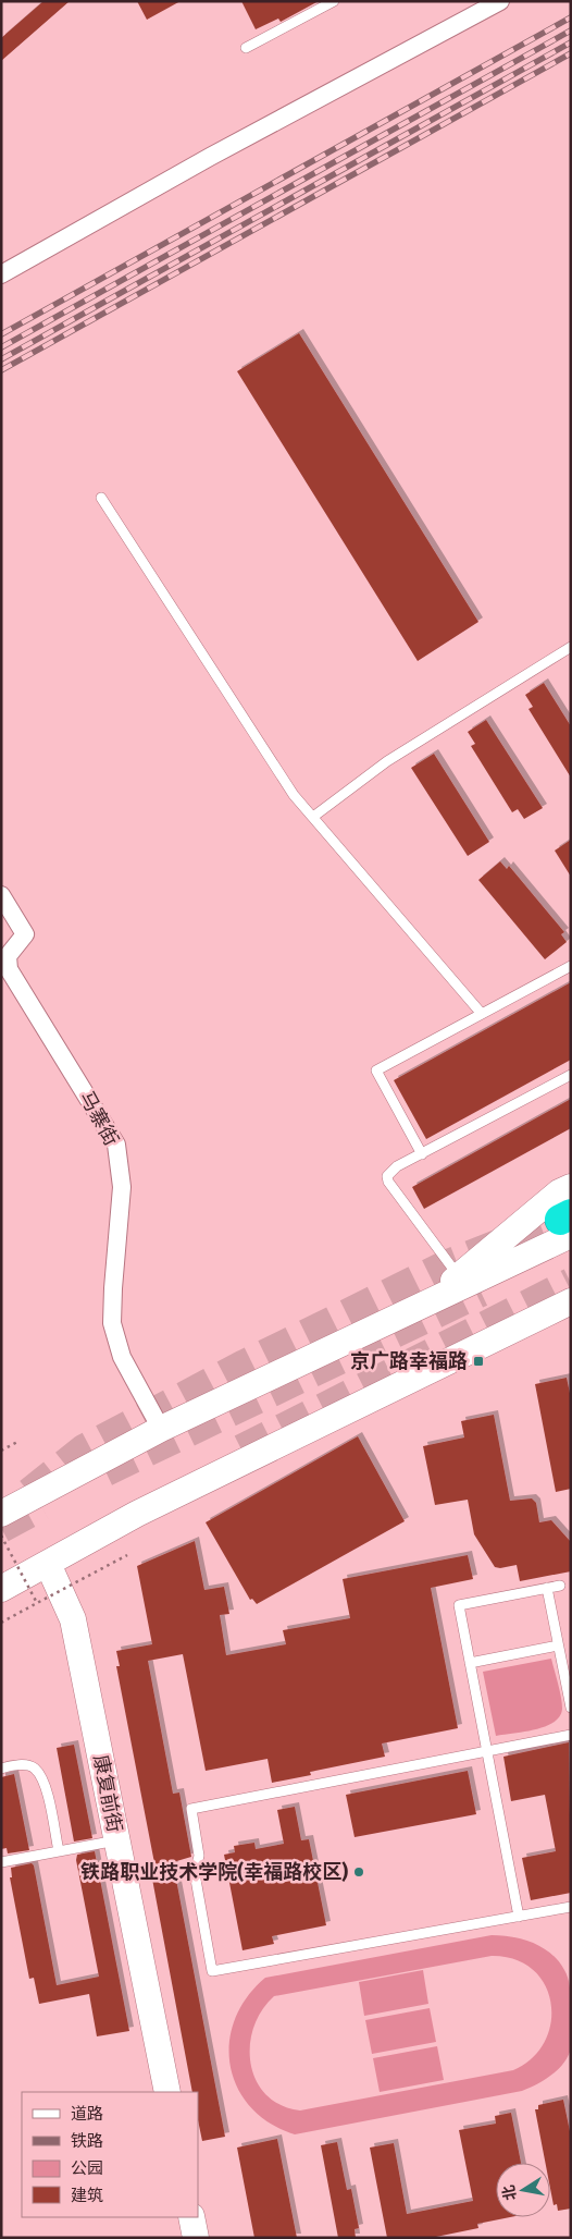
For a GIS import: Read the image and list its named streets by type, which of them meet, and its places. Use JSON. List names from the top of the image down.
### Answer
{
  "streets": {
    "main road": ["康复前街"],
    "street": ["马寨街"]
  },
  "places": {
    "transit": ["京广路幸福路"],
    "other": ["铁路职业技术学院(幸福路校区)"]
  },
  "legend": [
    "道路",
    "铁路",
    "公园",
    "建筑"
  ],
  "north": "left"
}
